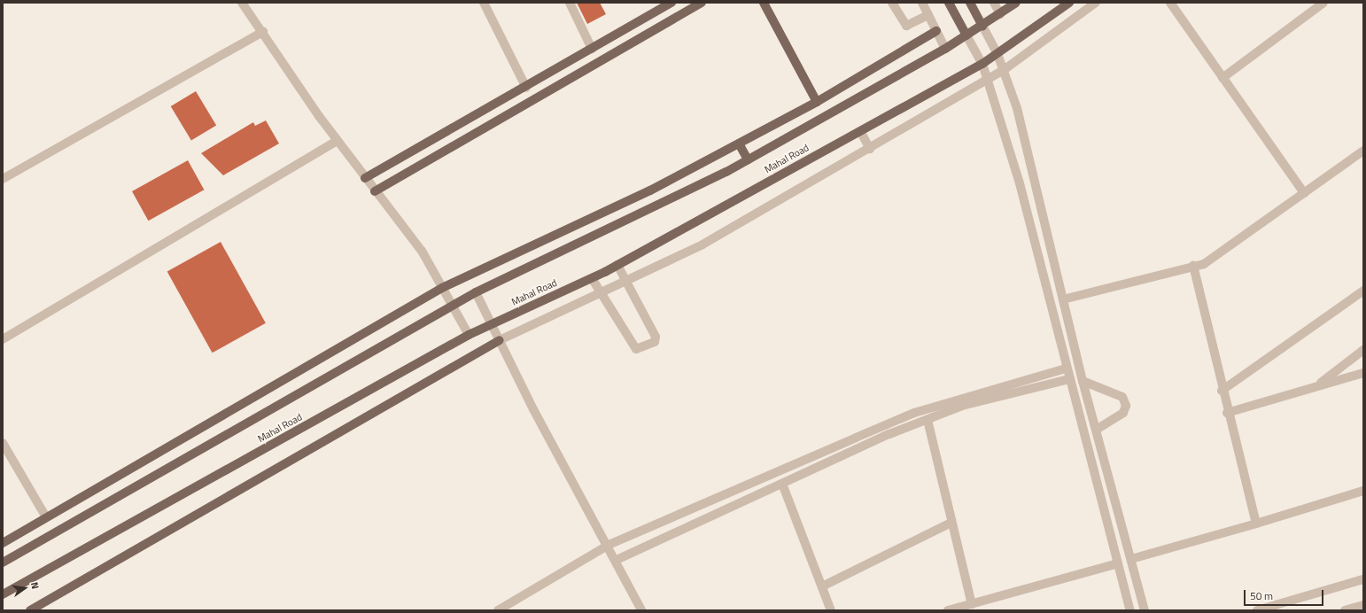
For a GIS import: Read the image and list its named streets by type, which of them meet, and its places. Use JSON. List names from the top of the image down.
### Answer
{
  "streets": {
    "main road": ["Mahal Road"]
  },
  "scale_bar": "50 m",
  "north": "right"
}
